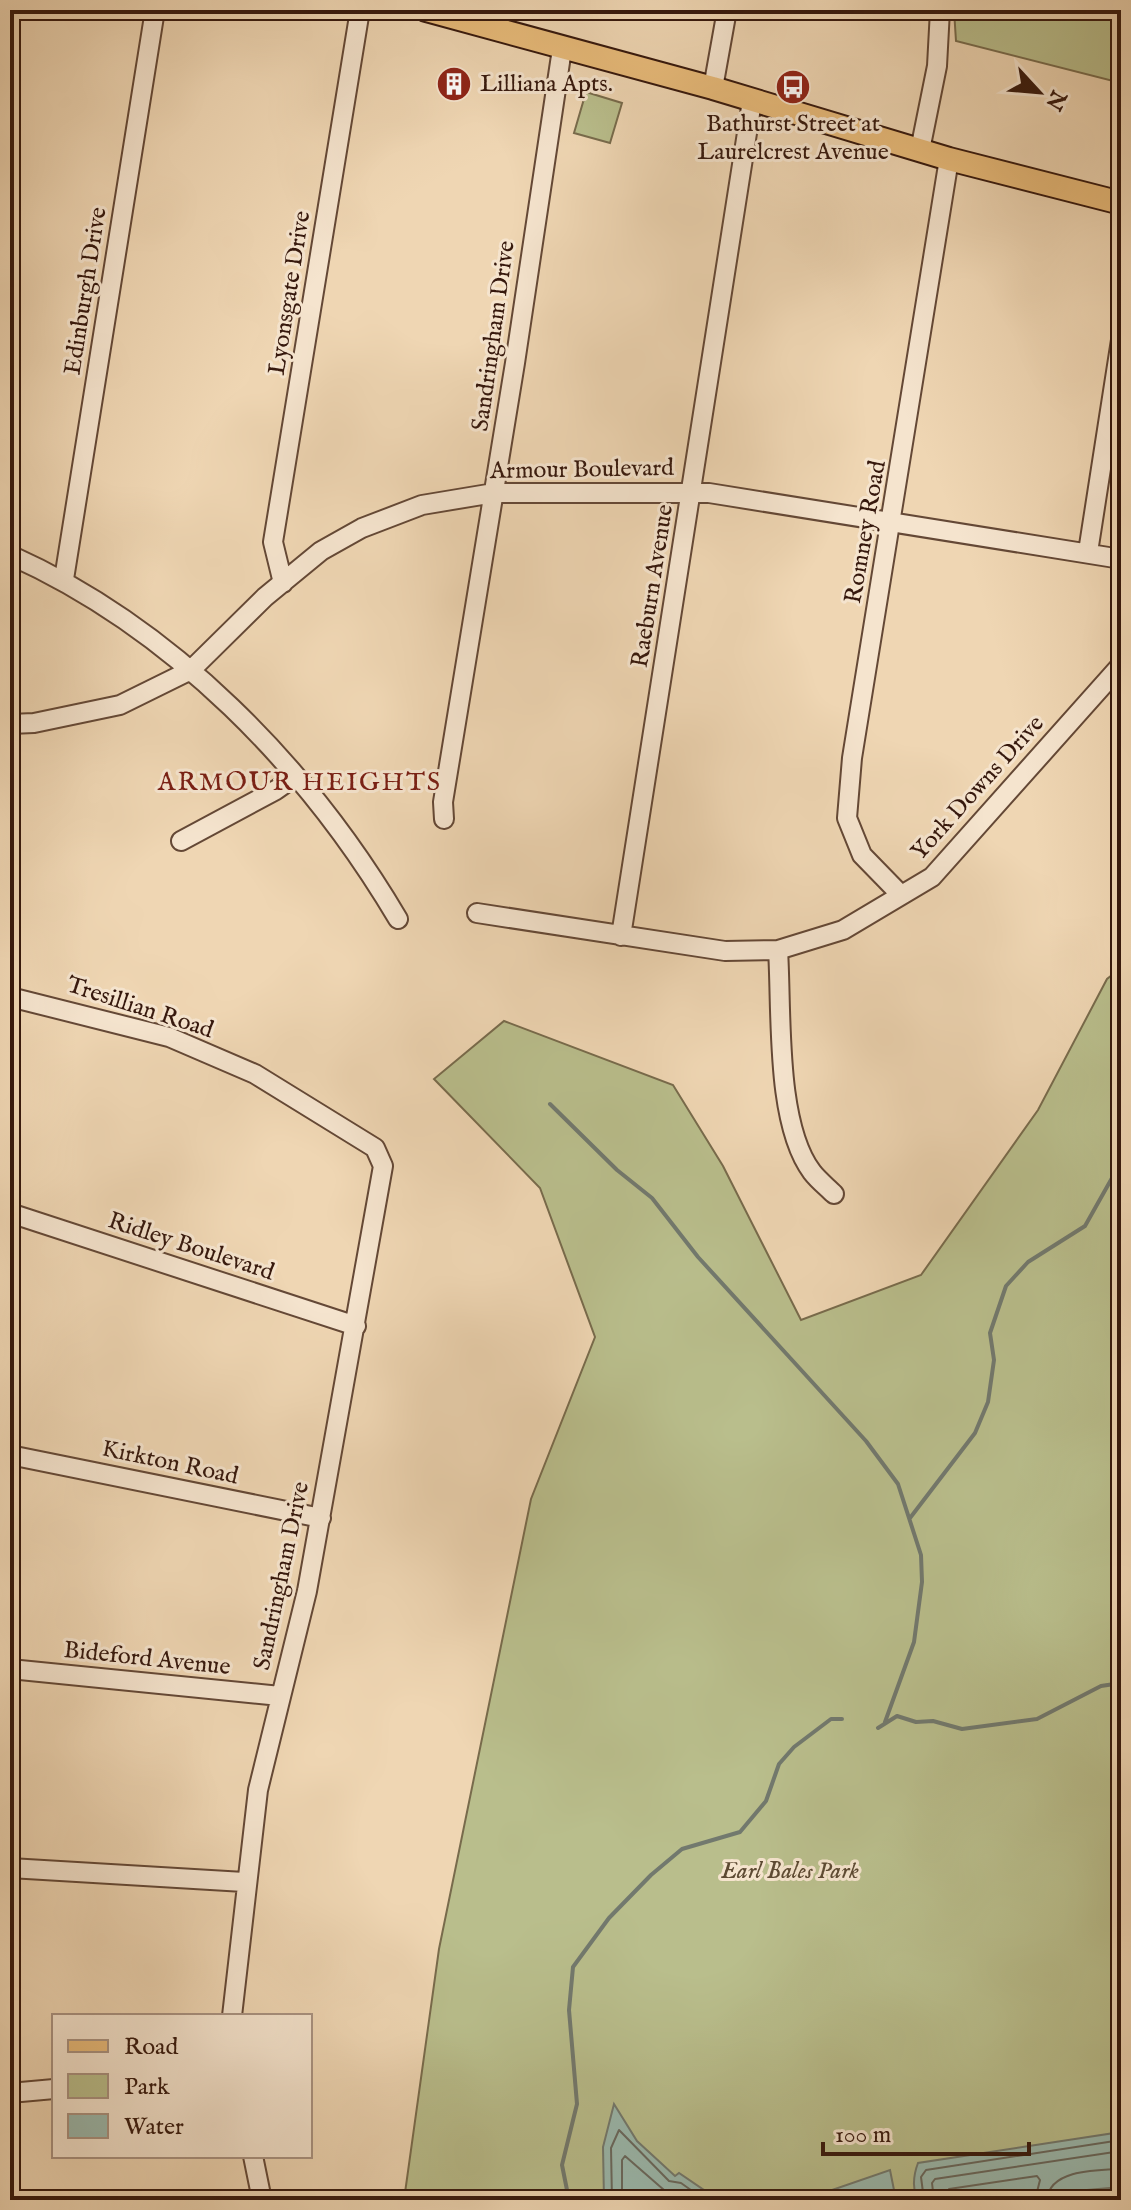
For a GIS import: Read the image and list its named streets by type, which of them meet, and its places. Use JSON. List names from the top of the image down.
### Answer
{
  "streets": {
    "street": [
      "Edinburgh Drive",
      "Lyonsgate Drive",
      "Sandringham Drive",
      "Armour Boulevard",
      "Romney Road",
      "Raeburn Avenue",
      "York Downs Drive",
      "Tresillian Road",
      "Ridley Boulevard",
      "Kirkton Road",
      "Bideford Avenue"
    ]
  },
  "crossings": [
    ["Lyonsgate Drive", "Armour Boulevard"],
    ["Sandringham Drive", "Armour Boulevard"],
    ["Sandringham Drive", "Tresillian Road"],
    ["Sandringham Drive", "Ridley Boulevard"],
    ["Sandringham Drive", "Kirkton Road"],
    ["Sandringham Drive", "Bideford Avenue"],
    ["Armour Boulevard", "Romney Road"],
    ["Armour Boulevard", "Raeburn Avenue"],
    ["Romney Road", "York Downs Drive"],
    ["Raeburn Avenue", "York Downs Drive"]
  ],
  "districts": ["ARMOUR HEIGHTS"],
  "parks": ["Earl Bales Park"],
  "places": {
    "building": ["Lilliana Apts."],
    "bus stop": ["Bathurst Street at Laurelcrest Avenue"]
  },
  "legend": ["Road", "Park", "Water"],
  "scale_bar": "100 m",
  "north": "bottom right"
}
